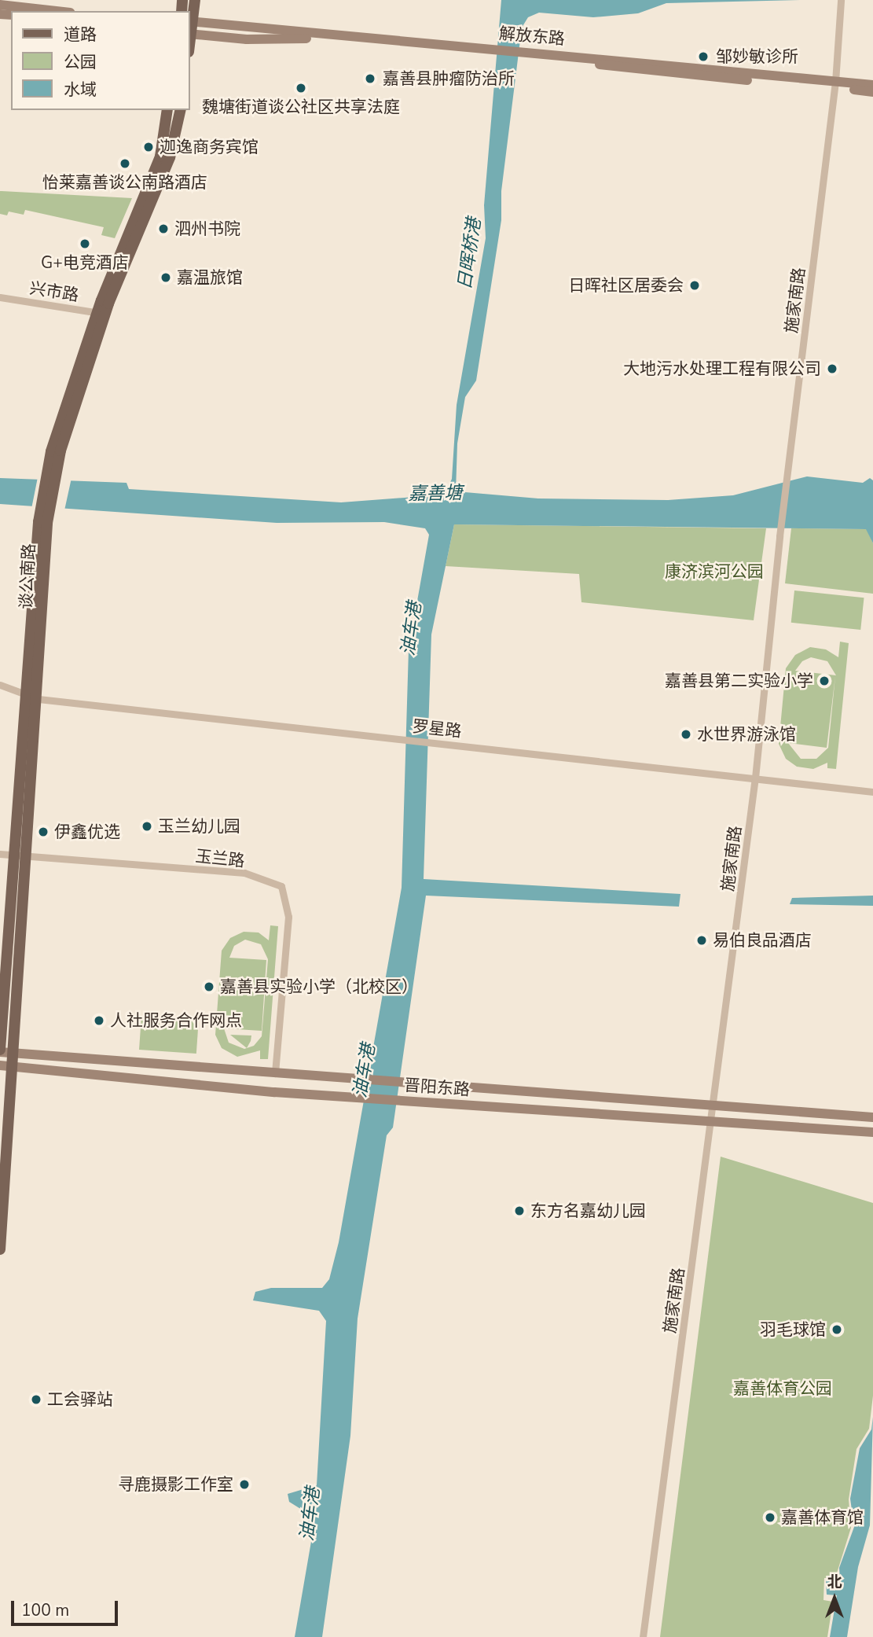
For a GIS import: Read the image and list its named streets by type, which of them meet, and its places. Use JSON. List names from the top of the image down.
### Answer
{
  "streets": {
    "main road": ["解放东路", "谈公南路", "晋阳东路"],
    "street": [
      "兴市路",
      "施家南路",
      "罗星路",
      "玉兰路"
    ]
  },
  "crossings": [
    ["解放东路", "施家南路"],
    ["兴市路", "谈公南路"],
    ["施家南路", "罗星路"],
    ["施家南路", "晋阳东路"],
    ["谈公南路", "罗星路"],
    ["谈公南路", "玉兰路"],
    ["谈公南路", "晋阳东路"],
    ["玉兰路", "晋阳东路"]
  ],
  "water": ["日晖桥港", "嘉善塘", "油车港"],
  "parks": ["康济滨河公园", "嘉善体育公园"],
  "places": [
    "邹妙敏诊所",
    "嘉善县肿瘤防治所",
    "魏塘街道谈公社区共享法庭",
    "迦逸商务宾馆",
    "怡莱嘉善谈公南路酒店",
    "泗州书院",
    "G+电竞酒店",
    "嘉温旅馆",
    "日晖社区居委会",
    "大地污水处理工程有限公司",
    "嘉善县第二实验小学",
    "水世界游泳馆",
    "玉兰幼儿园",
    "伊鑫优选",
    "易伯良品酒店",
    "嘉善县实验小学（北校区）",
    "人社服务合作网点",
    "东方名嘉幼儿园",
    "羽毛球馆",
    "工会驿站",
    "寻鹿摄影工作室",
    "嘉善体育馆"
  ],
  "legend": ["道路", "公园", "水域"],
  "scale_bar": "100 m",
  "north": "top"
}
